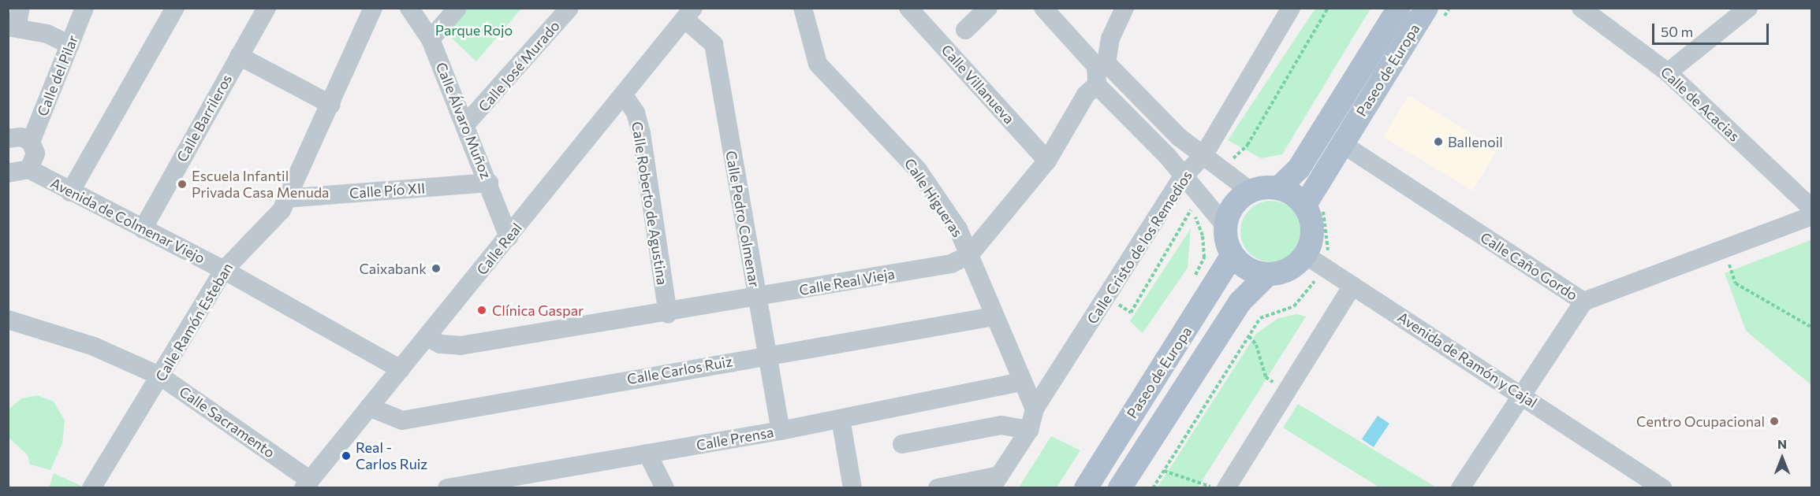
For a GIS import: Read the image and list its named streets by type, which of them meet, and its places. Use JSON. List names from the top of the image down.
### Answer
{
  "streets": {
    "main road": ["Paseo de Europa"],
    "street": [
      "Calle José Murado",
      "Calle del Pilar",
      "Calle Villanueva",
      "Calle de Acacias",
      "Calle Barrileros",
      "Calle Álvaro Muñoz",
      "Calle Pío XII",
      "Calle Higueras",
      "Calle Roberto de Agustina",
      "Calle Pedro Colmenar",
      "Avenida de Colmenar Viejo",
      "Calle Cristo de los Remedios",
      "Calle Real",
      "Calle Caño Gordo",
      "Calle Real Vieja",
      "Calle Ramón Esteban",
      "Avenida de Ramón y Cajal",
      "Calle Carlos Ruiz",
      "Calle Sacramento",
      "Calle Prensa"
    ]
  },
  "crossings": [
    ["Calle José Murado", "Calle Álvaro Muñoz"],
    ["Paseo de Europa", "Calle Caño Gordo"],
    ["Paseo de Europa", "Avenida de Ramón y Cajal"],
    ["Calle Villanueva", "Calle Real Vieja"],
    ["Calle Barrileros", "Avenida de Colmenar Viejo"],
    ["Calle Álvaro Muñoz", "Calle Pío XII"],
    ["Calle Álvaro Muñoz", "Calle Real"],
    ["Calle Pío XII", "Calle Ramón Esteban"],
    ["Calle Higueras", "Calle Cristo de los Remedios"],
    ["Calle Higueras", "Calle Real Vieja"],
    ["Calle Higueras", "Calle Carlos Ruiz"],
    ["Calle Higueras", "Calle Prensa"],
    ["Calle Roberto de Agustina", "Calle Real"],
    ["Calle Roberto de Agustina", "Calle Real Vieja"],
    ["Calle Pedro Colmenar", "Calle Real"],
    ["Calle Pedro Colmenar", "Calle Real Vieja"],
    ["Calle Pedro Colmenar", "Calle Carlos Ruiz"],
    ["Calle Pedro Colmenar", "Calle Prensa"],
    ["Avenida de Colmenar Viejo", "Calle Real"],
    ["Avenida de Colmenar Viejo", "Calle Ramón Esteban"],
    ["Calle Real", "Calle Real Vieja"],
    ["Calle Real", "Calle Carlos Ruiz"],
    ["Calle Real", "Calle Sacramento"],
    ["Calle Ramón Esteban", "Calle Sacramento"]
  ],
  "parks": ["Parque Rojo"],
  "places": [
    "Ballenoil",
    "Escuela Infantil Privada Casa Menuda",
    "Caixabank",
    "Clínica Gaspar",
    "Centro Ocupacional",
    "Real - Carlos Ruiz"
  ],
  "scale_bar": "50 m",
  "north": "top"
}
